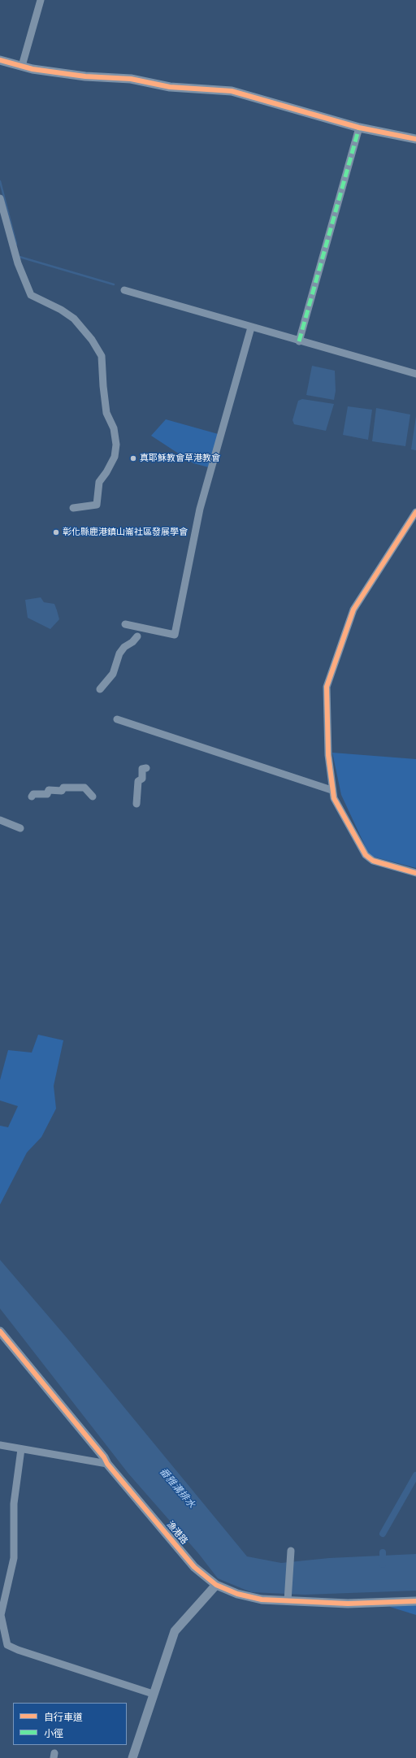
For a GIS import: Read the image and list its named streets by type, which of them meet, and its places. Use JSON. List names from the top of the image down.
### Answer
{
  "streets": {
    "street": ["漁港路"]
  },
  "water": ["番雅溝排水"],
  "places": ["真耶穌教會草港教會", "彰化縣鹿港鎮山崙社區發展學會"],
  "legend": ["自行車道", "小徑"]
}
